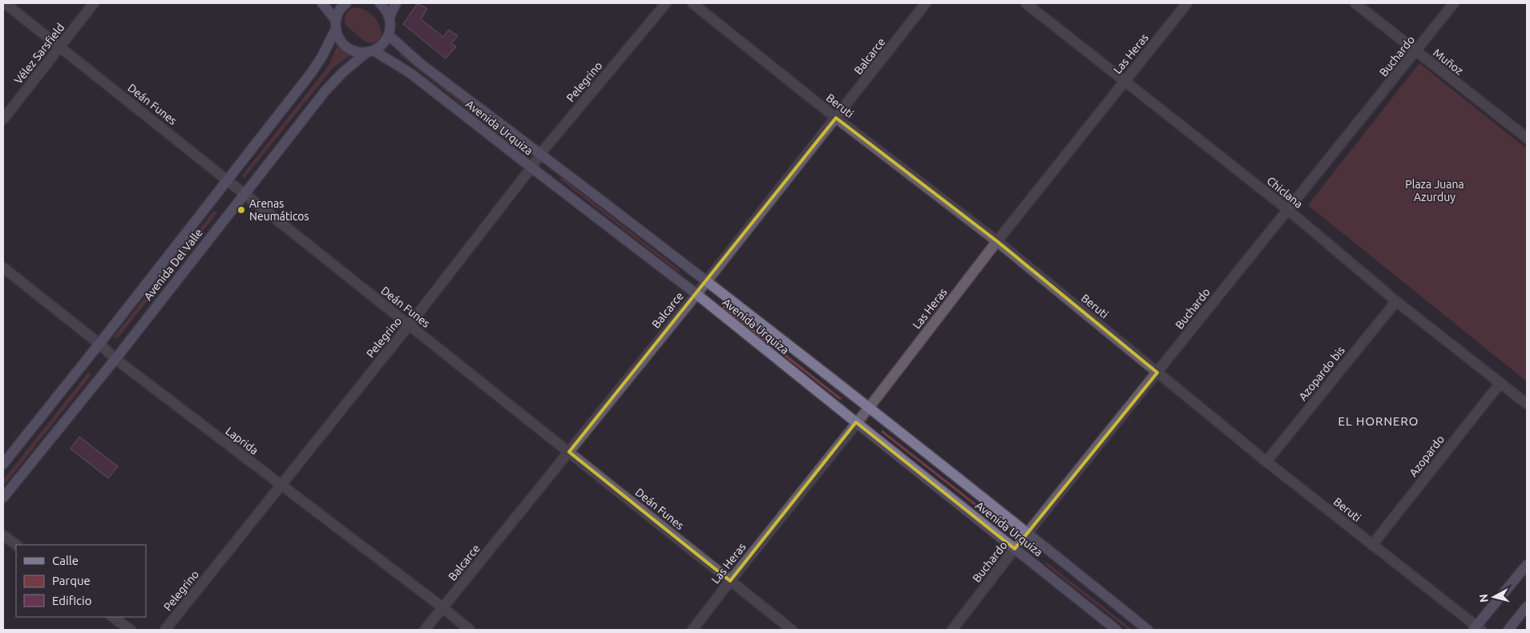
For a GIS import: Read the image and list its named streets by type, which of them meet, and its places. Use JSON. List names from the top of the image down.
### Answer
{
  "streets": {
    "main road": ["Avenida Urquiza", "Avenida Del Valle"],
    "street": [
      "Vélez Sarsfield",
      "Las Heras",
      "Balcarce",
      "Buchardo",
      "Muñoz",
      "Pelegrino",
      "Deán Funes",
      "Beruti",
      "Chiclana",
      "Azopardo bis",
      "Laprida",
      "Azopardo"
    ]
  },
  "crossings": [
    ["Vélez Sarsfield", "Deán Funes"],
    ["Las Heras", "Deán Funes"],
    ["Las Heras", "Beruti"],
    ["Las Heras", "Avenida Urquiza"],
    ["Las Heras", "Chiclana"],
    ["Balcarce", "Deán Funes"],
    ["Balcarce", "Beruti"],
    ["Balcarce", "Avenida Urquiza"],
    ["Balcarce", "Laprida"],
    ["Buchardo", "Muñoz"],
    ["Buchardo", "Beruti"],
    ["Buchardo", "Avenida Urquiza"],
    ["Buchardo", "Chiclana"],
    ["Pelegrino", "Deán Funes"],
    ["Pelegrino", "Avenida Urquiza"],
    ["Pelegrino", "Laprida"],
    ["Deán Funes", "Avenida Del Valle"],
    ["Beruti", "Azopardo bis"],
    ["Beruti", "Azopardo"],
    ["Avenida Urquiza", "Avenida Del Valle"],
    ["Chiclana", "Azopardo bis"],
    ["Chiclana", "Azopardo"],
    ["Avenida Del Valle", "Laprida"]
  ],
  "districts": ["EL HORNERO"],
  "parks": ["Plaza Juana Azurduy"],
  "places": ["Arenas Neumáticos"],
  "legend": ["Calle", "Parque", "Edificio"],
  "north": "left"
}
